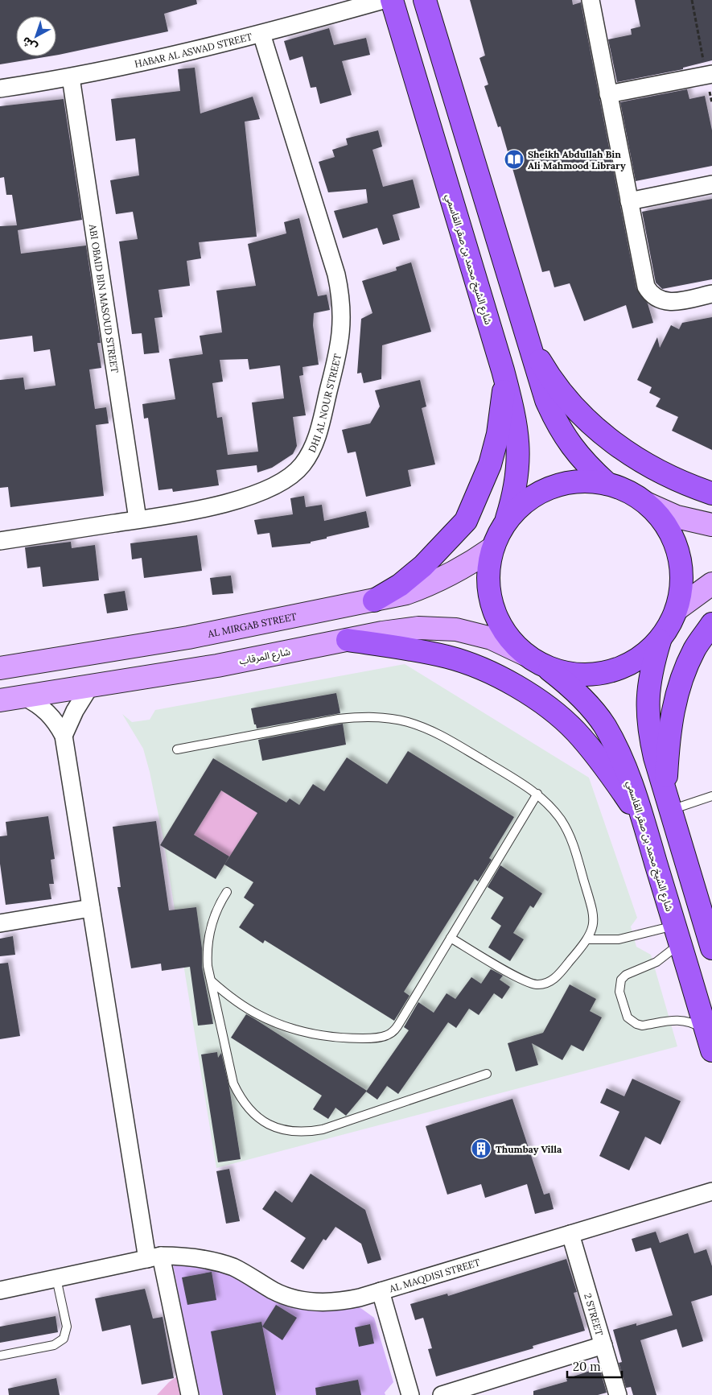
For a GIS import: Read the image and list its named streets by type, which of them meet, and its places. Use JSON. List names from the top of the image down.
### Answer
{
  "streets": {
    "main road": ["شارع الشيخ محمد بن صقر القاسمي", "AL MIRGAB STREET", "شارع المرقاب"],
    "street": [
      "HABAR AL ASWAD STREET",
      "ABI OBAID BIN MASOUD STREET",
      "DHI AL NOUR STREET",
      "AL MAQDISI STREET",
      "2 STREET"
    ]
  },
  "crossings": [
    ["HABAR AL ASWAD STREET", "ABI OBAID BIN MASOUD STREET"],
    ["HABAR AL ASWAD STREET", "DHI AL NOUR STREET"],
    ["ABI OBAID BIN MASOUD STREET", "DHI AL NOUR STREET"],
    ["AL MAQDISI STREET", "2 STREET"]
  ],
  "places": {
    "library": ["Sheikh Abdullah Bin Ali Mahmood Library"],
    "building": ["Thumbay Villa"]
  },
  "scale_bar": "20 m",
  "north": "bottom left"
}
